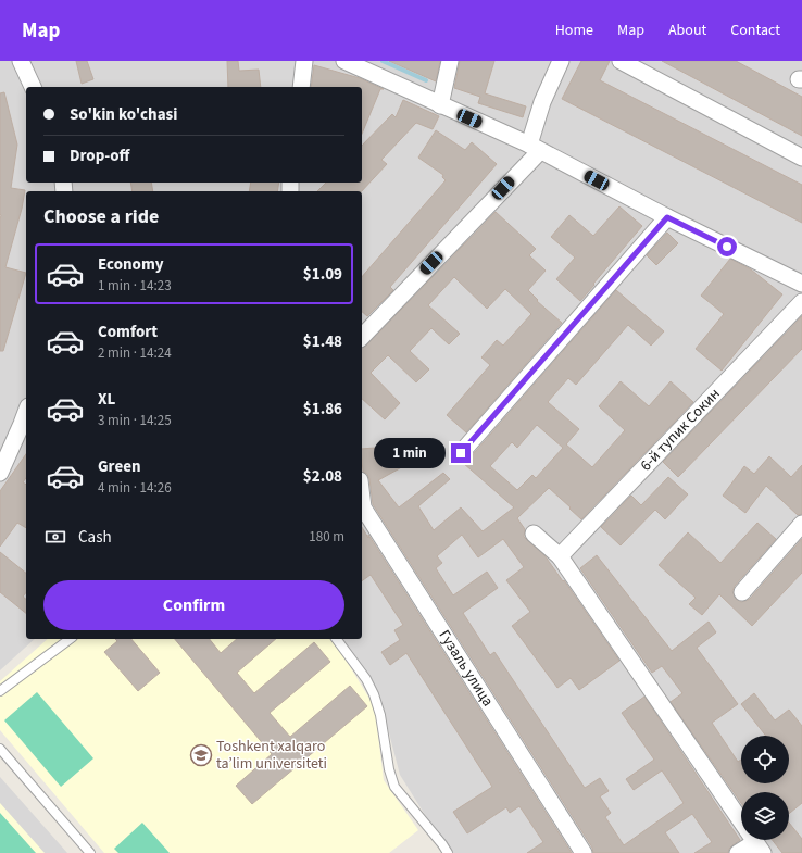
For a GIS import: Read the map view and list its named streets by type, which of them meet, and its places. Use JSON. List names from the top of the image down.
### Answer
{
  "streets": {
    "street": ["6-й тупик Сокин", "Гузаль улица"]
  },
  "places": {
    "school or university": ["Toshkent xalqaro ta’lim universiteti"]
  },
  "page": {
    "header": "Map",
    "nav": [
      "Home",
      "Map",
      "About",
      "Contact"
    ],
    "banner": ["So'kin ko'chasi", "Drop-off"],
    "heading": "Choose a ride",
    "list": [
      {
        "name": "Economy",
        "note": "1 min · 14:23",
        "value": "$1.09"
      },
      {
        "name": "Comfort",
        "note": "2 min · 14:24",
        "value": "$1.48"
      },
      {
        "name": "XL",
        "note": "3 min · 14:25",
        "value": "$1.86"
      },
      {
        "name": "Green",
        "note": "4 min · 14:26",
        "value": "$2.08"
      }
    ],
    "bubble": "1 min",
    "pay": ["Cash", "180 m"],
    "buttons": "Confirm"
  }
}
